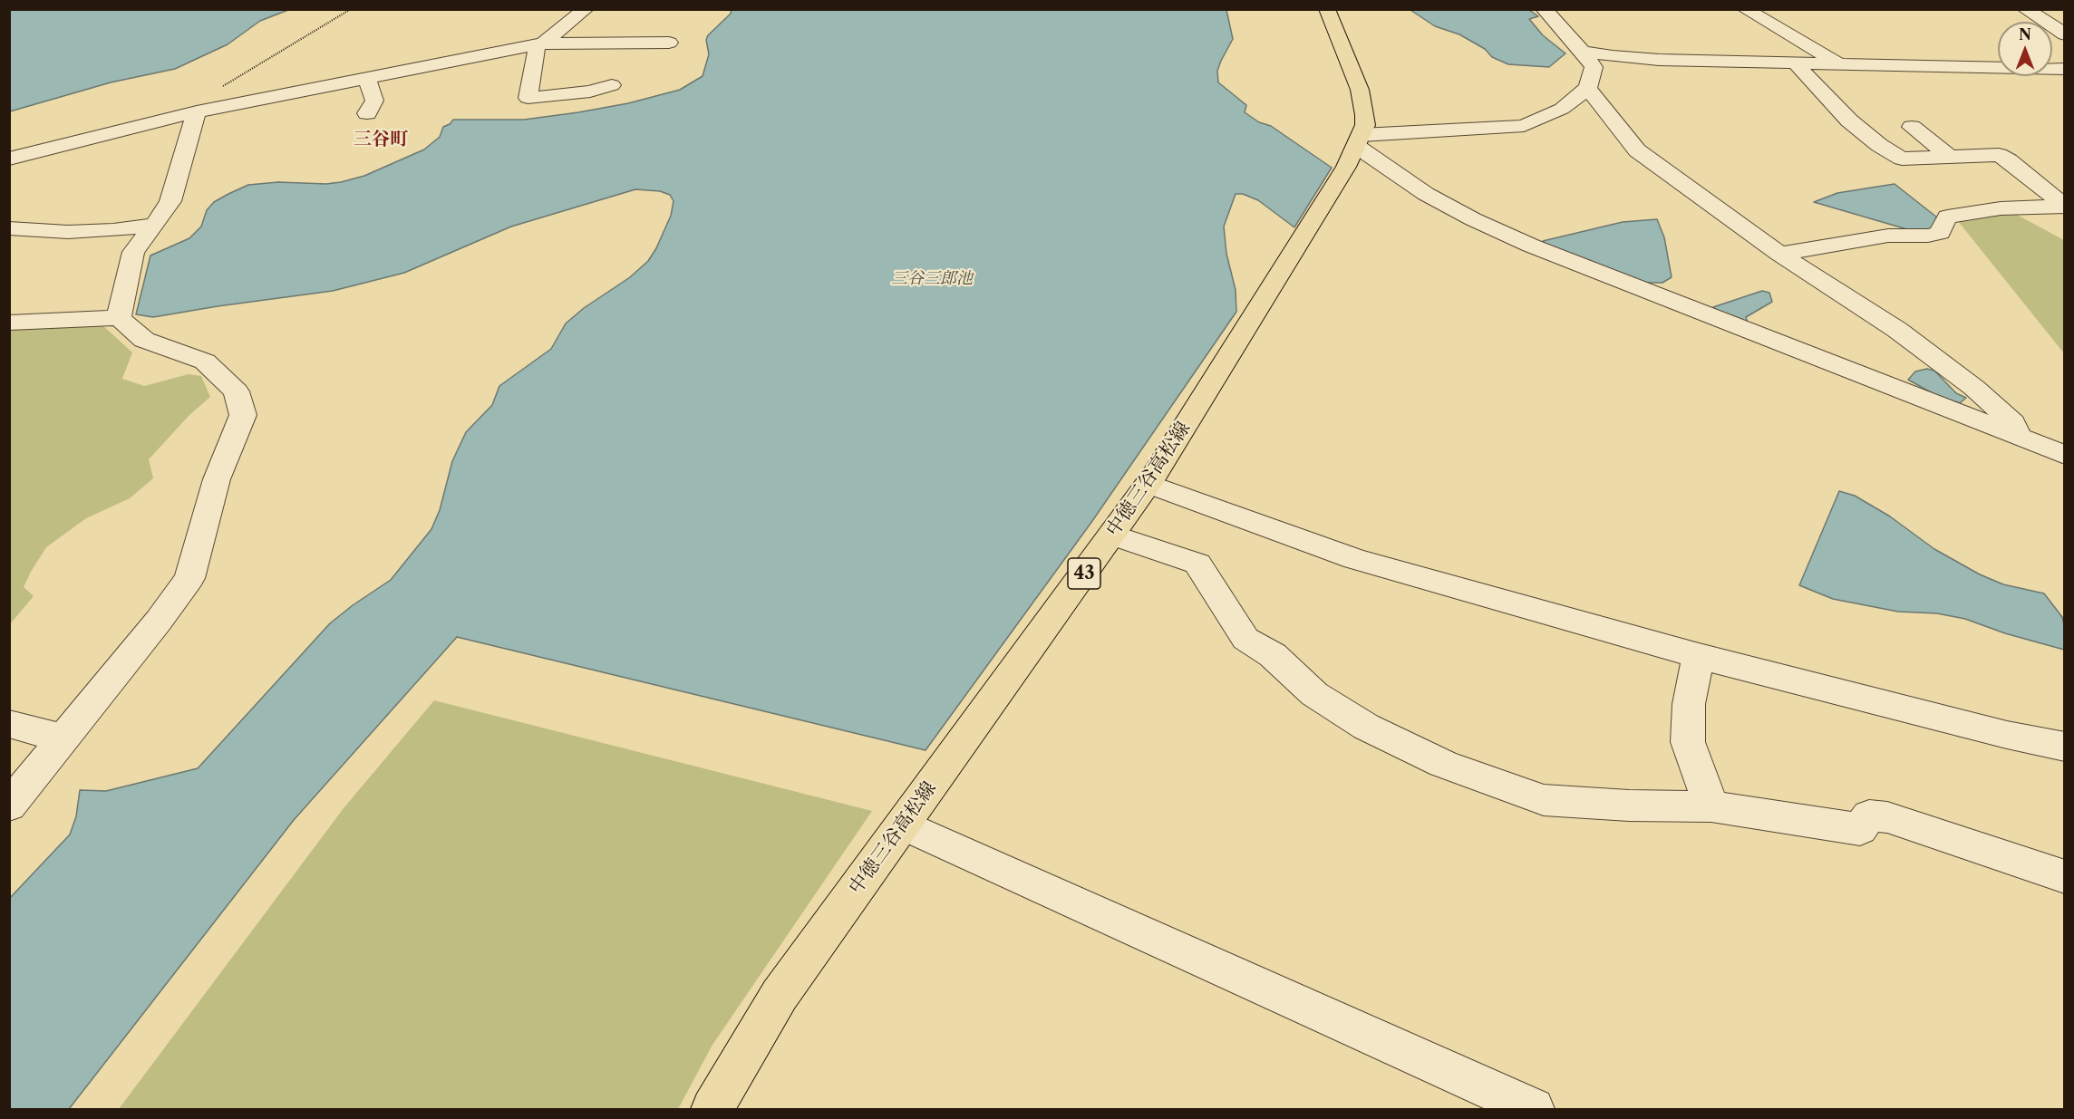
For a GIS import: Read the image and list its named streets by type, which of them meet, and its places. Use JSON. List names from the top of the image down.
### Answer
{
  "streets": {
    "main road": ["中徳三谷高松線", "43"]
  },
  "districts": ["三谷町"],
  "water": ["三谷三郎池"],
  "north": "top"
}
